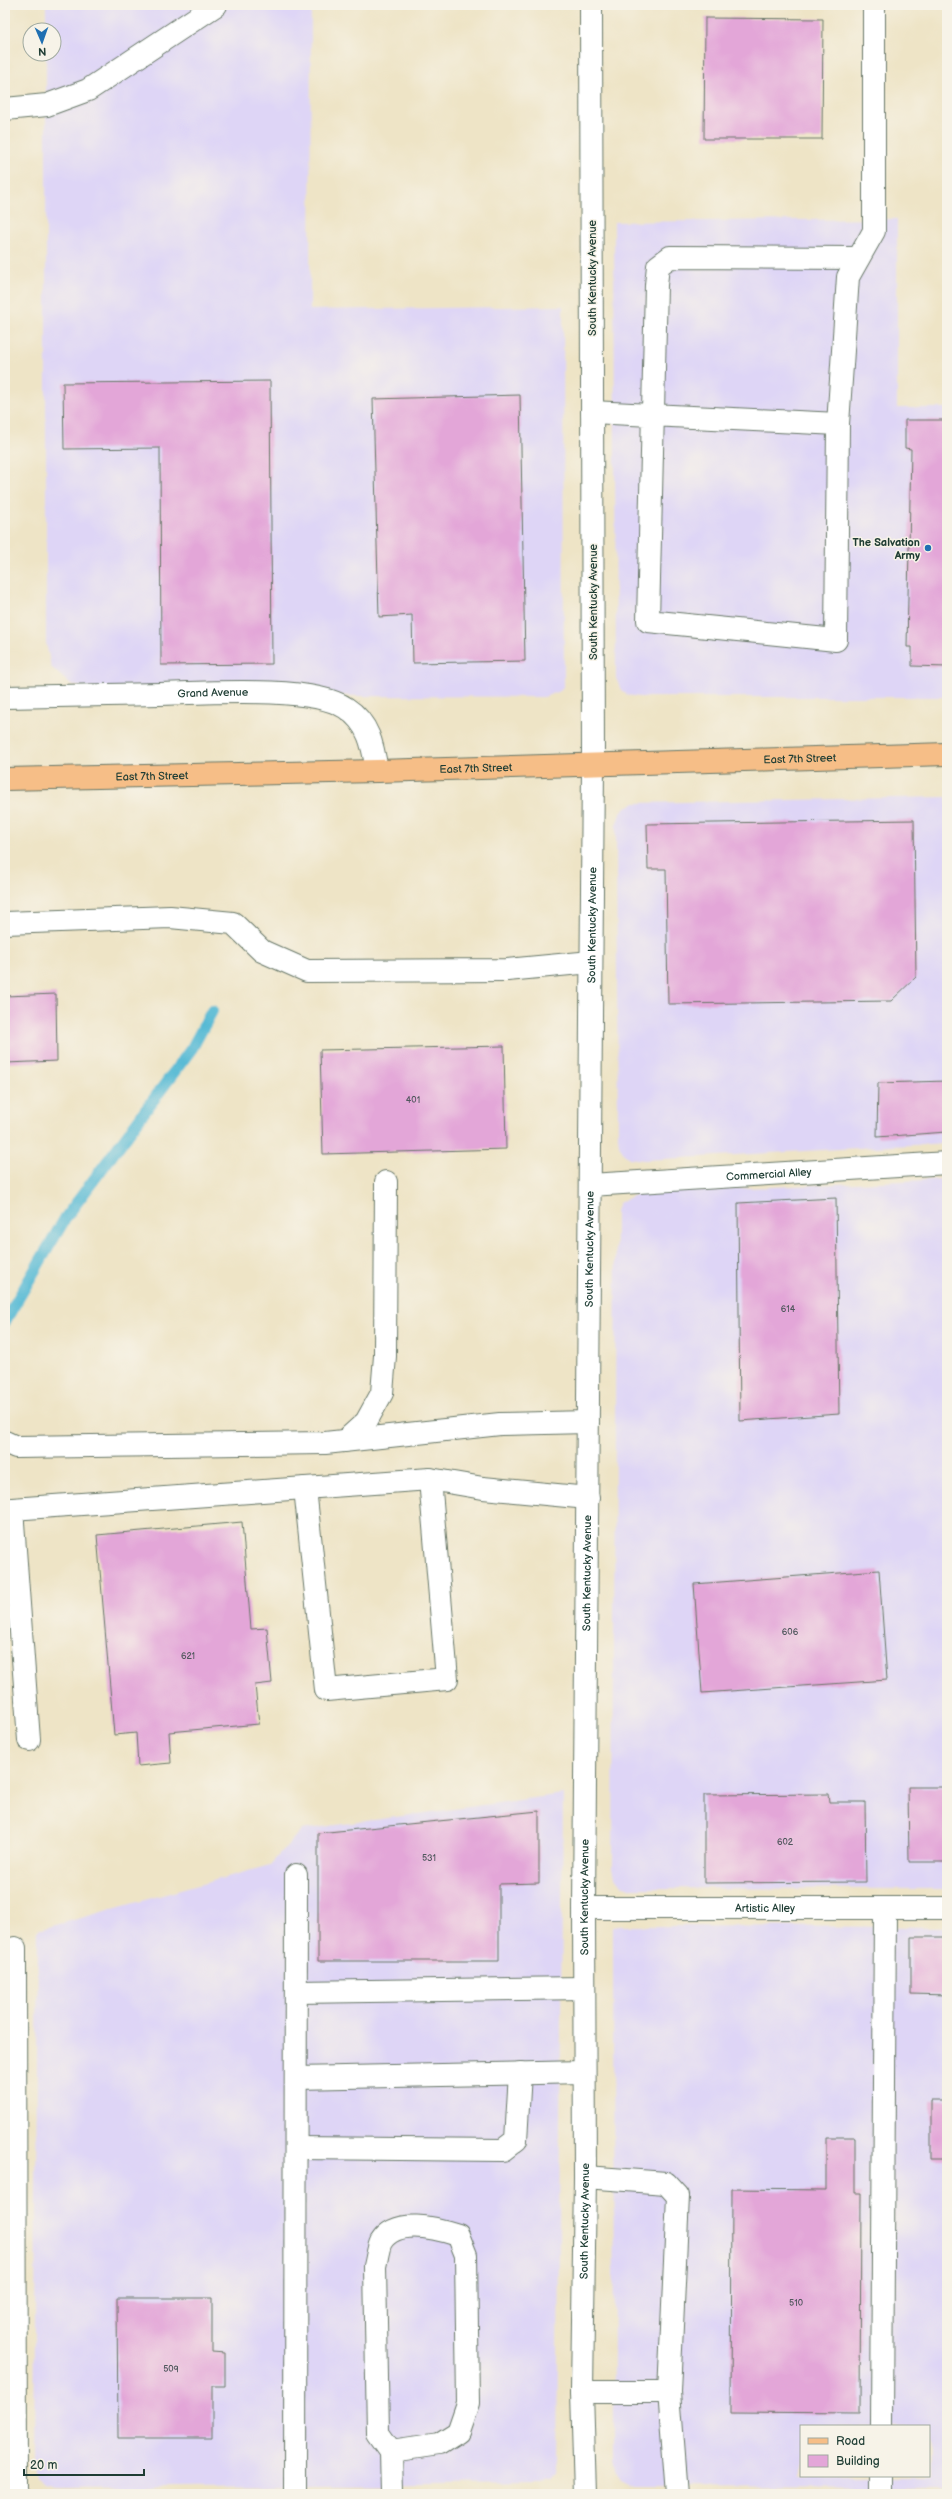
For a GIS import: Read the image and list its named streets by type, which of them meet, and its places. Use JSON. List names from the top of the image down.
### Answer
{
  "streets": {
    "main road": ["East 7th Street"],
    "street": [
      "South Kentucky Avenue",
      "Grand Avenue",
      "Commercial Alley",
      "Artistic Alley"
    ]
  },
  "crossings": [
    ["South Kentucky Avenue", "East 7th Street"],
    ["South Kentucky Avenue", "Commercial Alley"],
    ["South Kentucky Avenue", "Artistic Alley"],
    ["Grand Avenue", "East 7th Street"]
  ],
  "places": ["The Salvation Army"],
  "house_numbers": [
    "401",
    "614",
    "606",
    "621",
    "602",
    "531",
    "510",
    "509"
  ],
  "legend": ["Road", "Building"],
  "scale_bar": "20 m",
  "north": "bottom"
}
